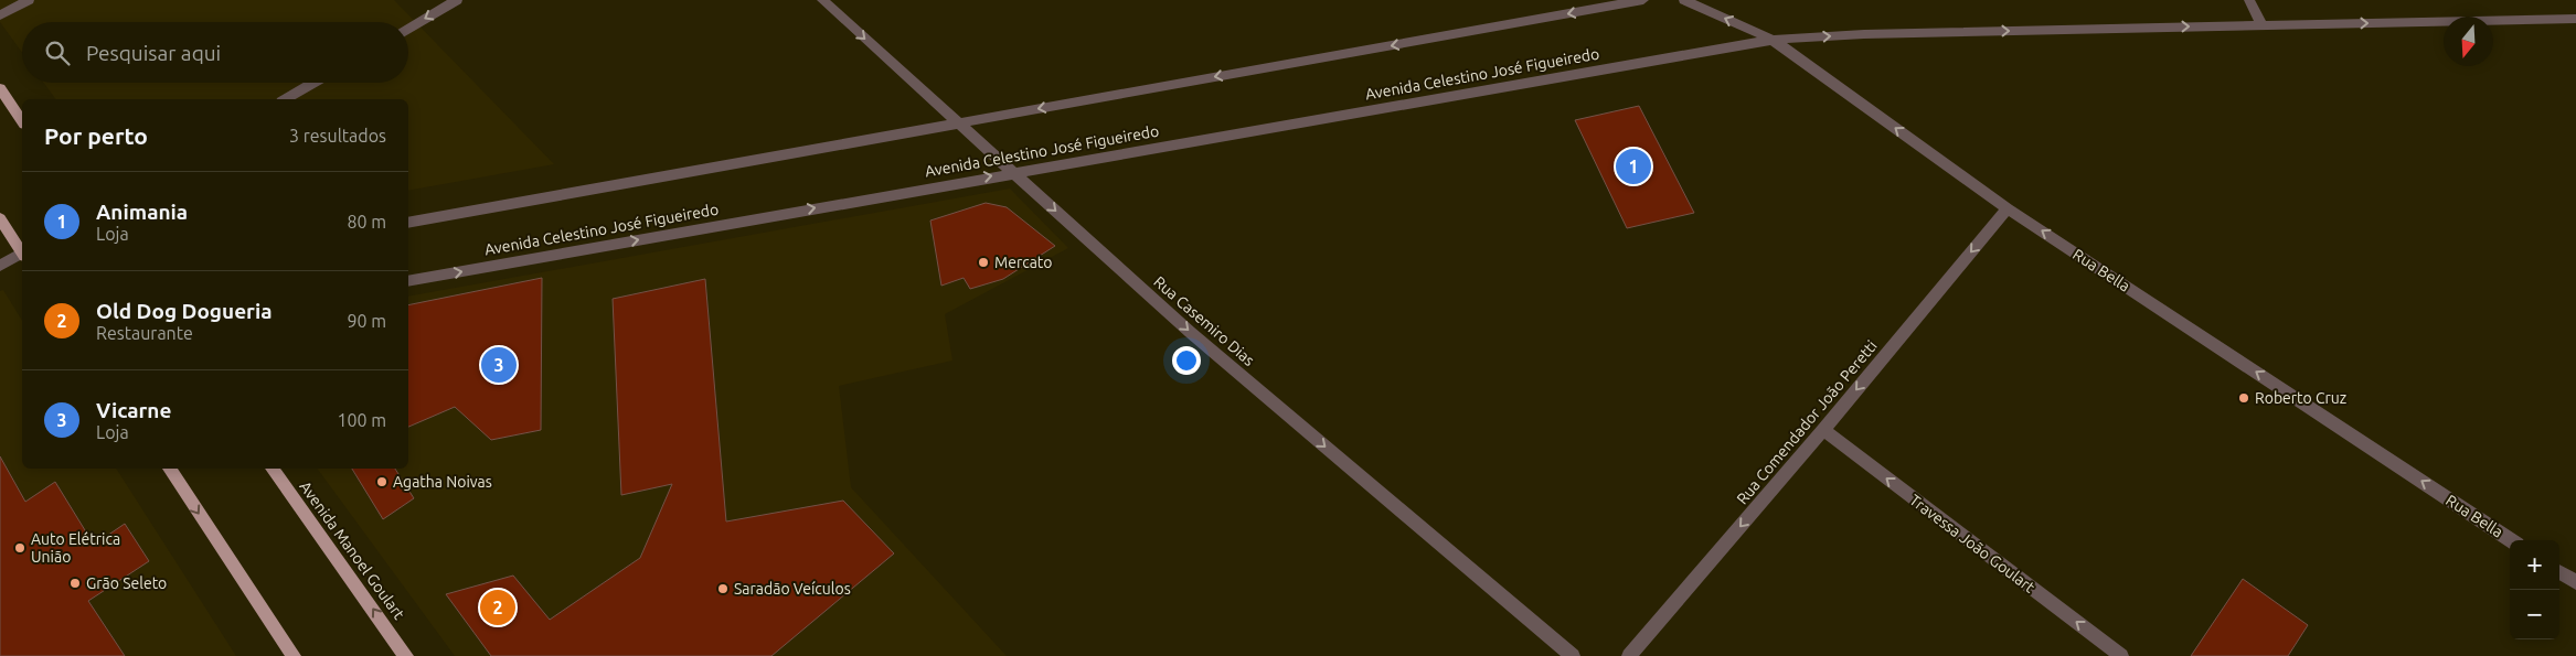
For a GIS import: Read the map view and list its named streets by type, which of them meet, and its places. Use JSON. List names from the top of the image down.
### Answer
{
  "streets": {
    "main road": ["Avenida Manoel Goulart"],
    "street": [
      "Avenida Celestino José Figueiredo",
      "Rua Bella",
      "Rua Casemiro Dias",
      "Rua Comendador João Peretti",
      "Travessa João Goulart"
    ]
  },
  "crossings": [
    ["Avenida Celestino José Figueiredo", "Rua Bella"],
    ["Avenida Celestino José Figueiredo", "Rua Casemiro Dias"],
    ["Rua Bella", "Rua Comendador João Peretti"],
    ["Rua Comendador João Peretti", "Travessa João Goulart"]
  ],
  "one_way": [
    "Rua Bella",
    "Rua Casemiro Dias",
    "Rua Comendador João Peretti",
    "Travessa João Goulart"
  ],
  "places": [
    "Mercato",
    "Roberto Cruz",
    "Agatha Noivas",
    "Auto Elétrica União",
    "Grão Seleto",
    "Saradão Veículos"
  ],
  "north": "bottom",
  "page": {
    "search": "Pesquisar aqui",
    "heading": ["Por perto", "3 resultados"],
    "pins": ["1", "3", "2"],
    "list": [
      {
        "mark": "1",
        "name": "Animania",
        "note": "Loja",
        "value": "80 m"
      },
      {
        "mark": "2",
        "name": "Old Dog Dogueria",
        "note": "Restaurante",
        "value": "90 m"
      },
      {
        "mark": "3",
        "name": "Vicarne",
        "note": "Loja",
        "value": "100 m"
      }
    ],
    "map_buttons": ["+", "−"]
  }
}
